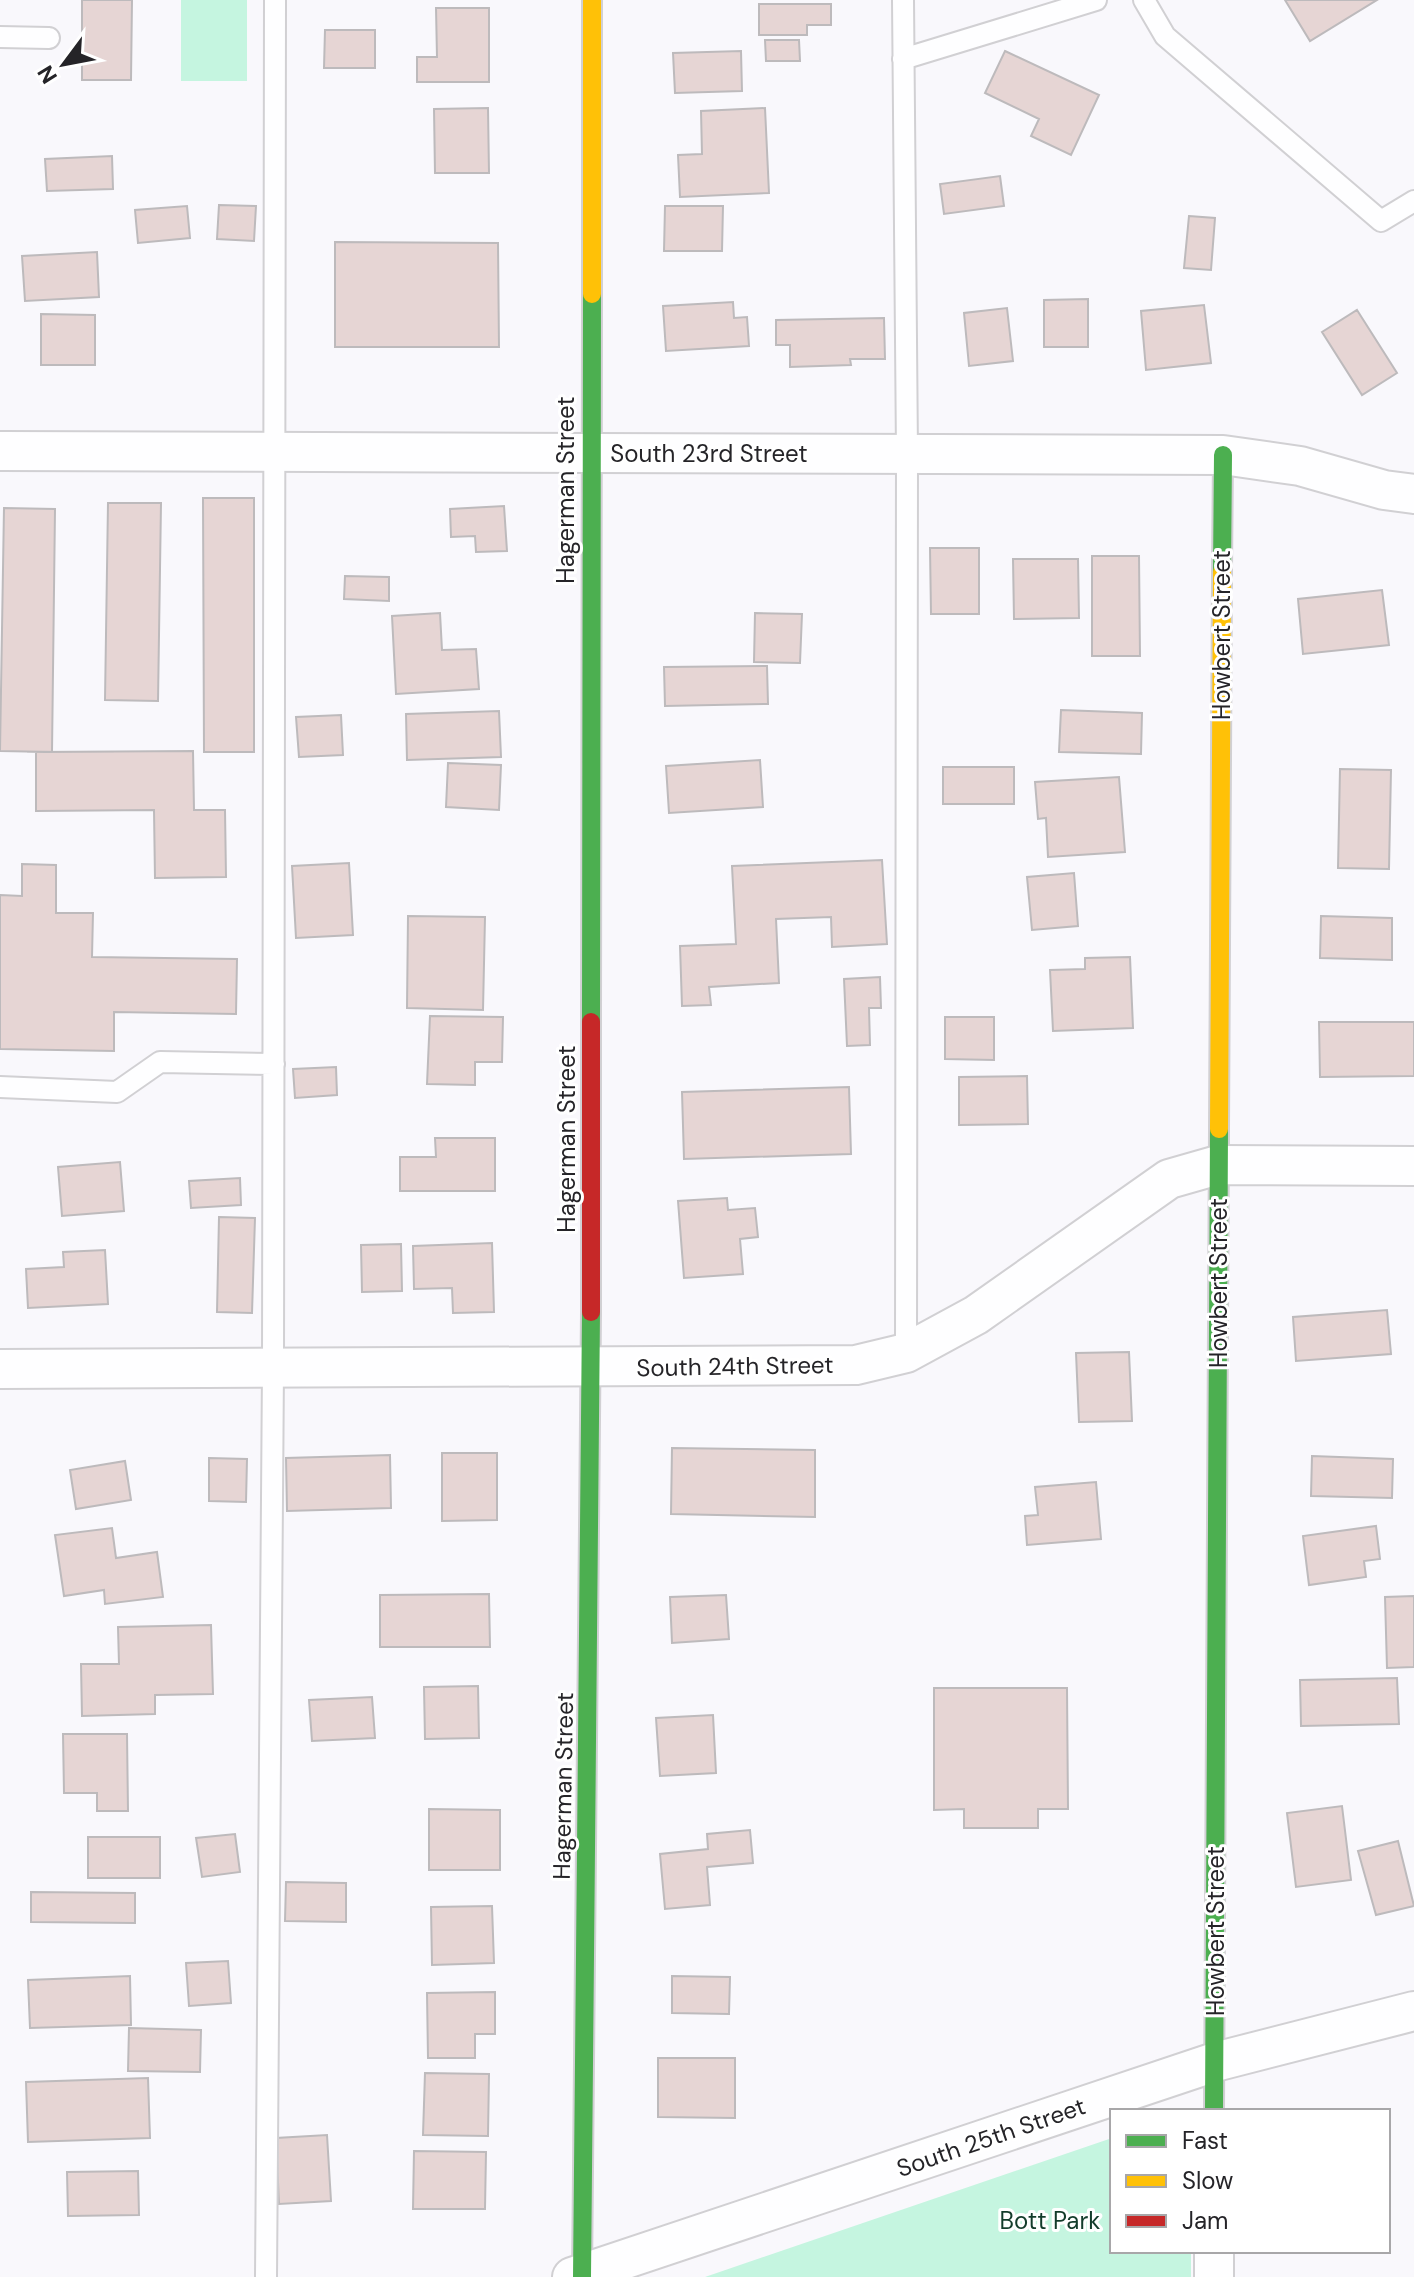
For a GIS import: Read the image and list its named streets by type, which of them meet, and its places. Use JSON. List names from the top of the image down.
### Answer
{
  "streets": {
    "street": [
      "South 23rd Street",
      "Hagerman Street",
      "Howbert Street",
      "South 24th Street",
      "South 25th Street"
    ]
  },
  "crossings": [
    ["South 23rd Street", "Hagerman Street"],
    ["South 23rd Street", "Howbert Street"],
    ["Hagerman Street", "South 24th Street"],
    ["Hagerman Street", "South 25th Street"],
    ["Howbert Street", "South 24th Street"],
    ["Howbert Street", "South 25th Street"]
  ],
  "parks": ["Bott Park"],
  "legend": ["Fast", "Slow", "Jam"],
  "north": "bottom left"
}
